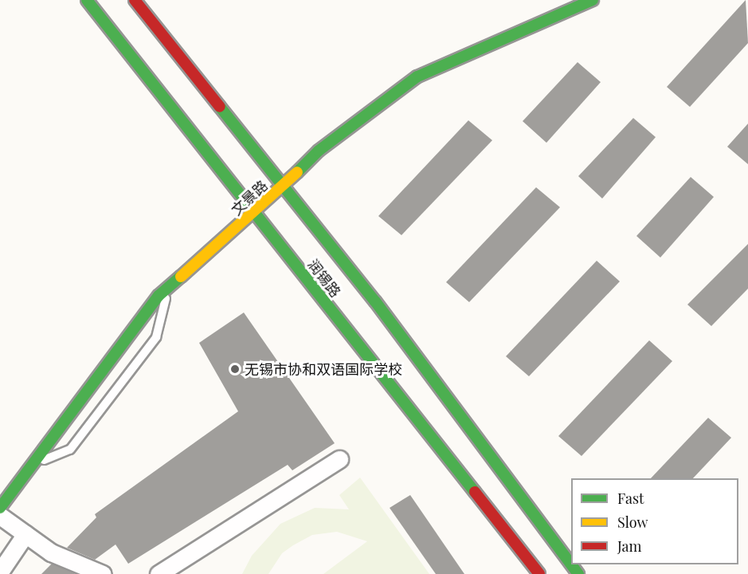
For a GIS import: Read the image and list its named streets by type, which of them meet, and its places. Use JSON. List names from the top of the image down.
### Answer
{
  "streets": {
    "main road": ["文景路", "润锡路"]
  },
  "crossings": [
    ["文景路", "润锡路"]
  ],
  "places": ["无锡市协和双语国际学校"],
  "legend": ["Fast", "Slow", "Jam"]
}
